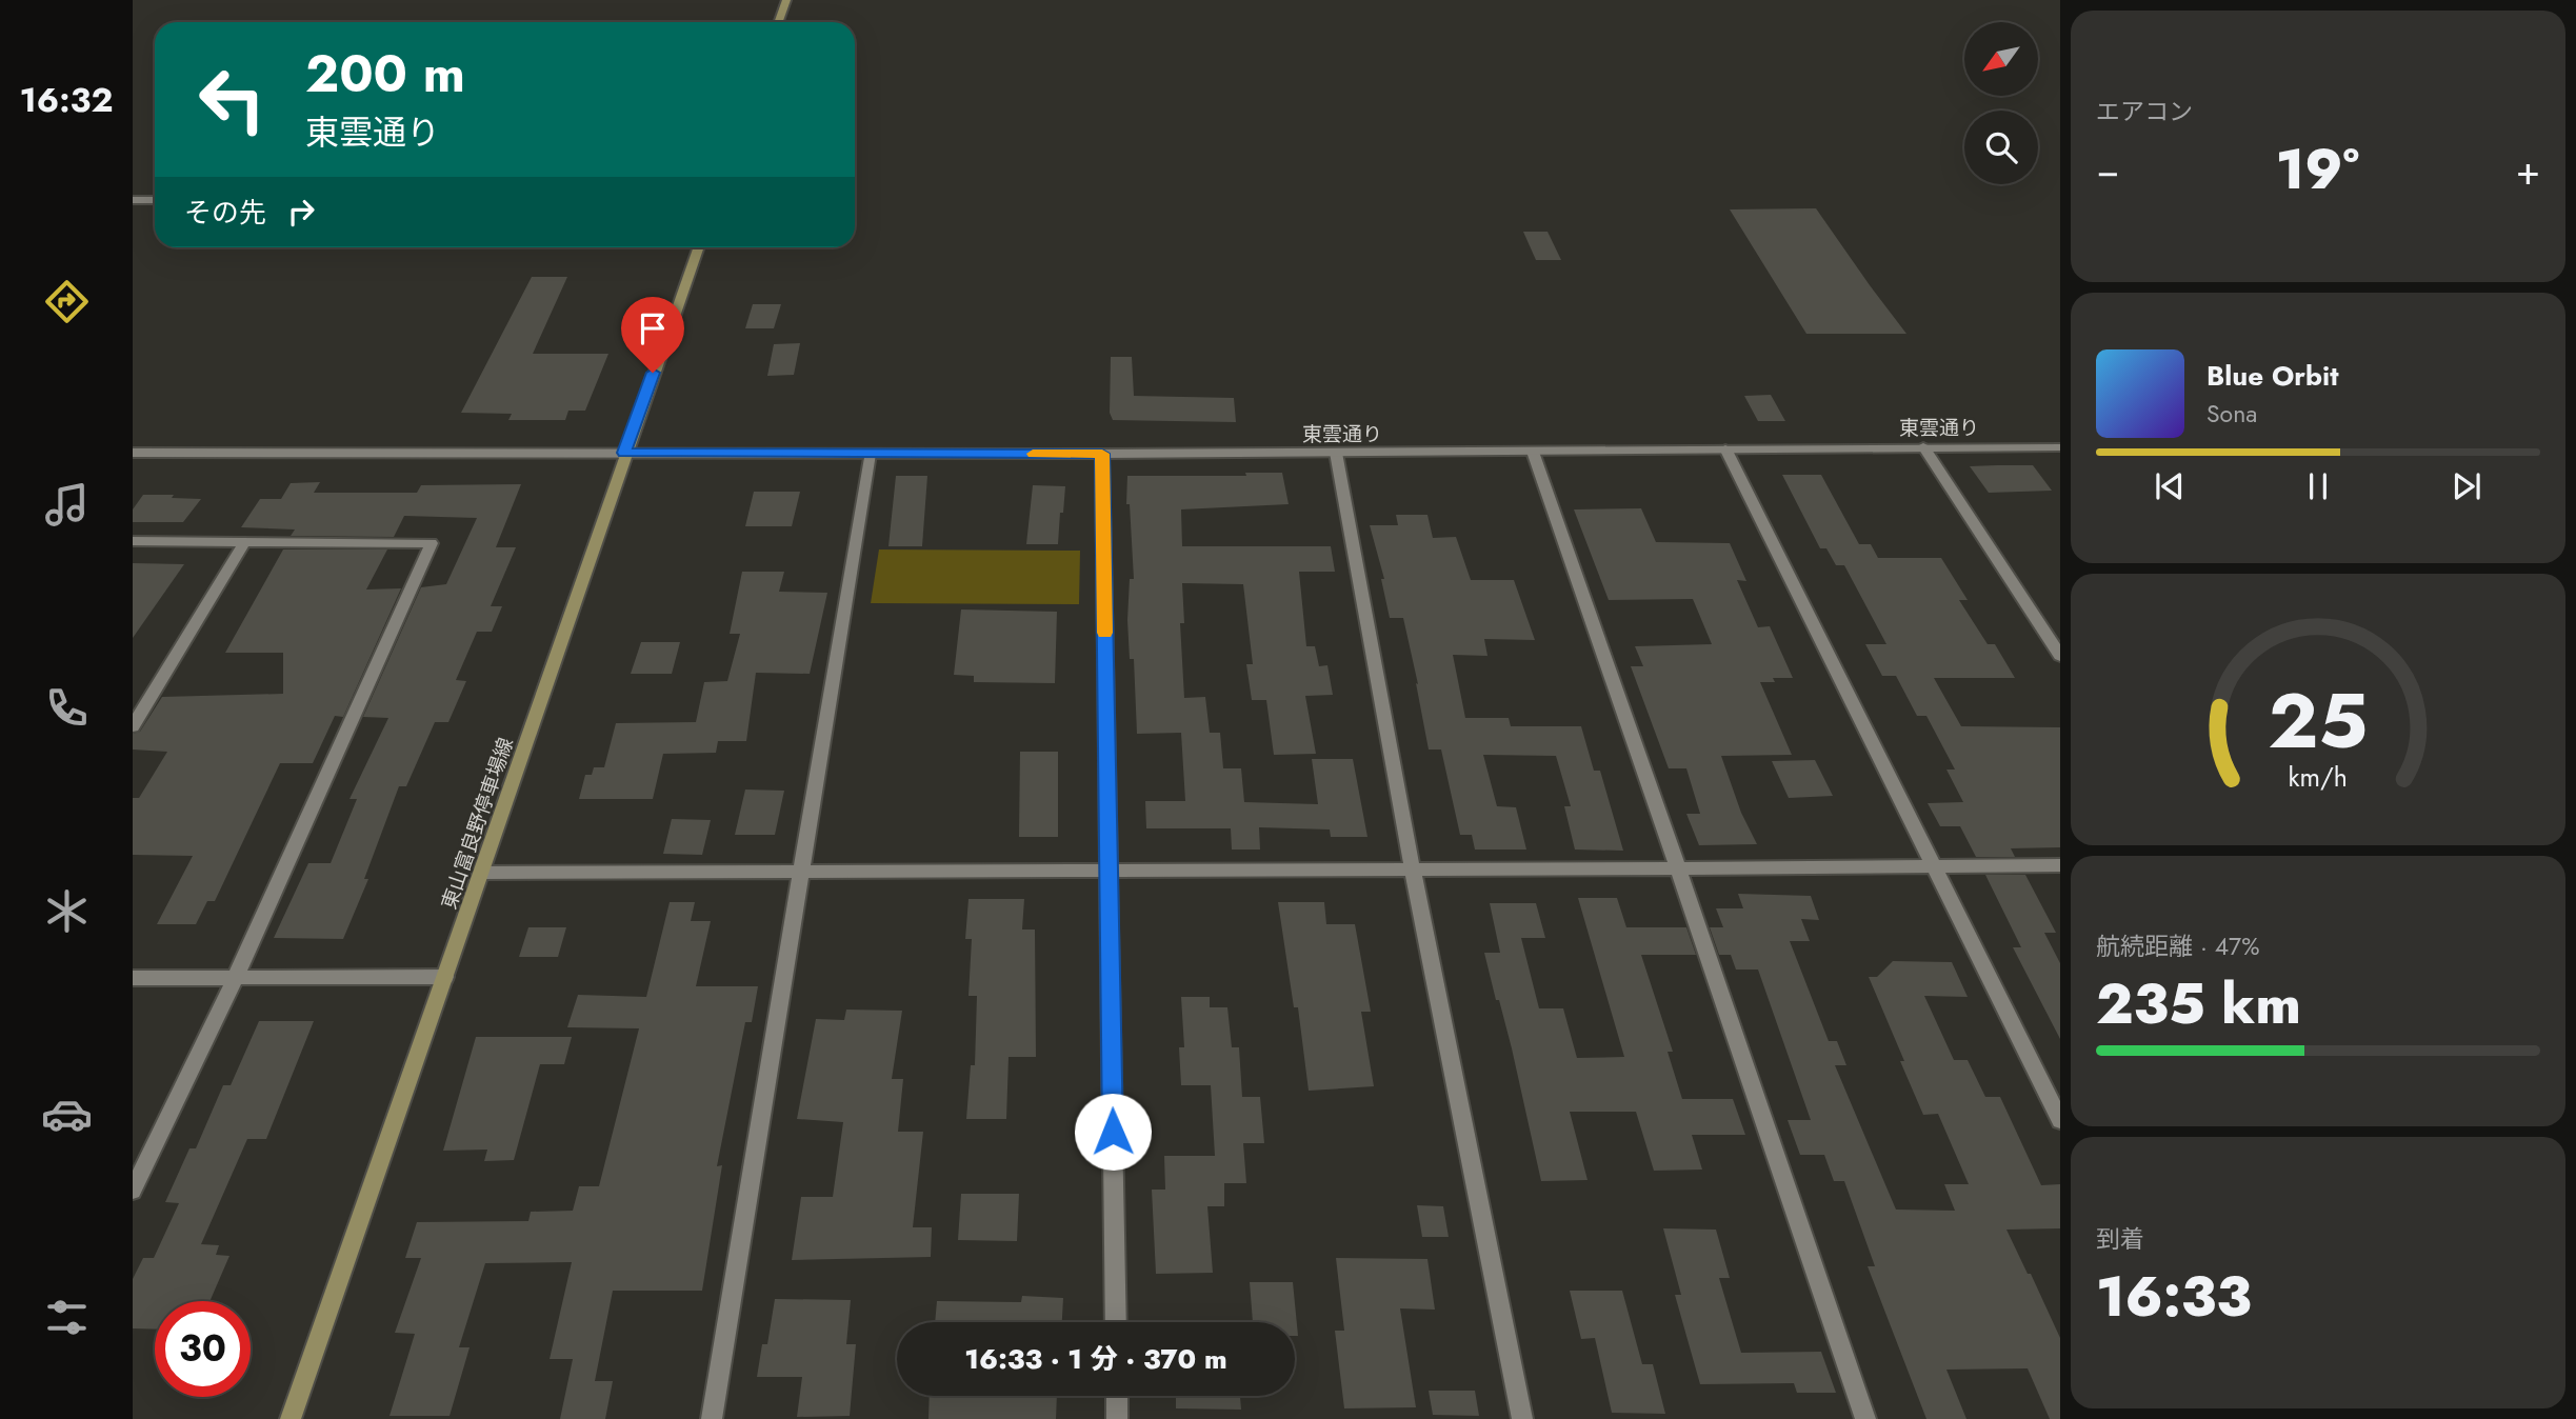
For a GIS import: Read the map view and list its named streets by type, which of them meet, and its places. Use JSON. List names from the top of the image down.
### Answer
{
  "streets": {
    "main road": ["東山富良野停車場線"],
    "street": ["東雲通り"]
  },
  "crossings": [
    ["東雲通り", "東山富良野停車場線"]
  ],
  "north": "bottom left",
  "page": {
    "tabs": "16:32",
    "tile": [
      "エアコン",
      ["航続距離 · 47%", "235 km"],
      ["到着", "16:33"]
    ],
    "turn": ["200 m", "東雲通り"],
    "heat": ["−", "19°", "+"],
    "then": "その先",
    "song": ["Blue Orbit", "Sona"],
    "limit": "30",
    "trip": "16:33 · 1 分 · 370 m",
    "gauge": ["25", "km/h"]
  }
}
